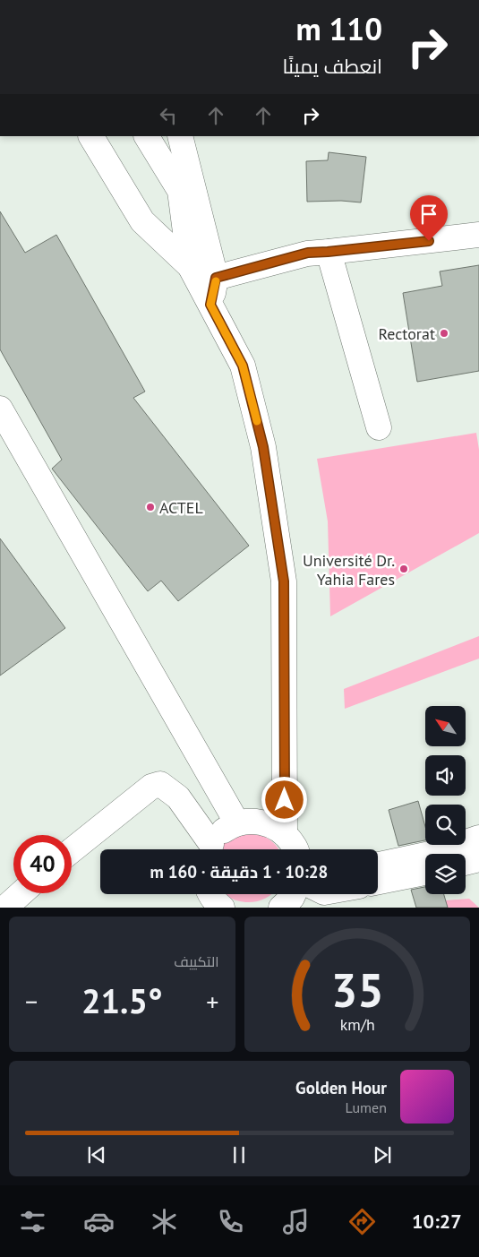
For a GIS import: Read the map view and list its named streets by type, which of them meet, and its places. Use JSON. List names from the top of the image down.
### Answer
{
  "places": ["Rectorat", "ACTEL", "Université Dr. Yahia Fares"],
  "north": "top left",
  "page": {
    "turn": ["110 m", "انعطف يمينًا"],
    "limit": "40",
    "trip": "10:28 · 1 دقيقة · 160 m",
    "tile": "التكييف",
    "heat": ["−", "21.5°", "+"],
    "song": ["Golden Hour", "Lumen"],
    "tabs": "10:27",
    "gauge": ["35", "km/h"]
  }
}
